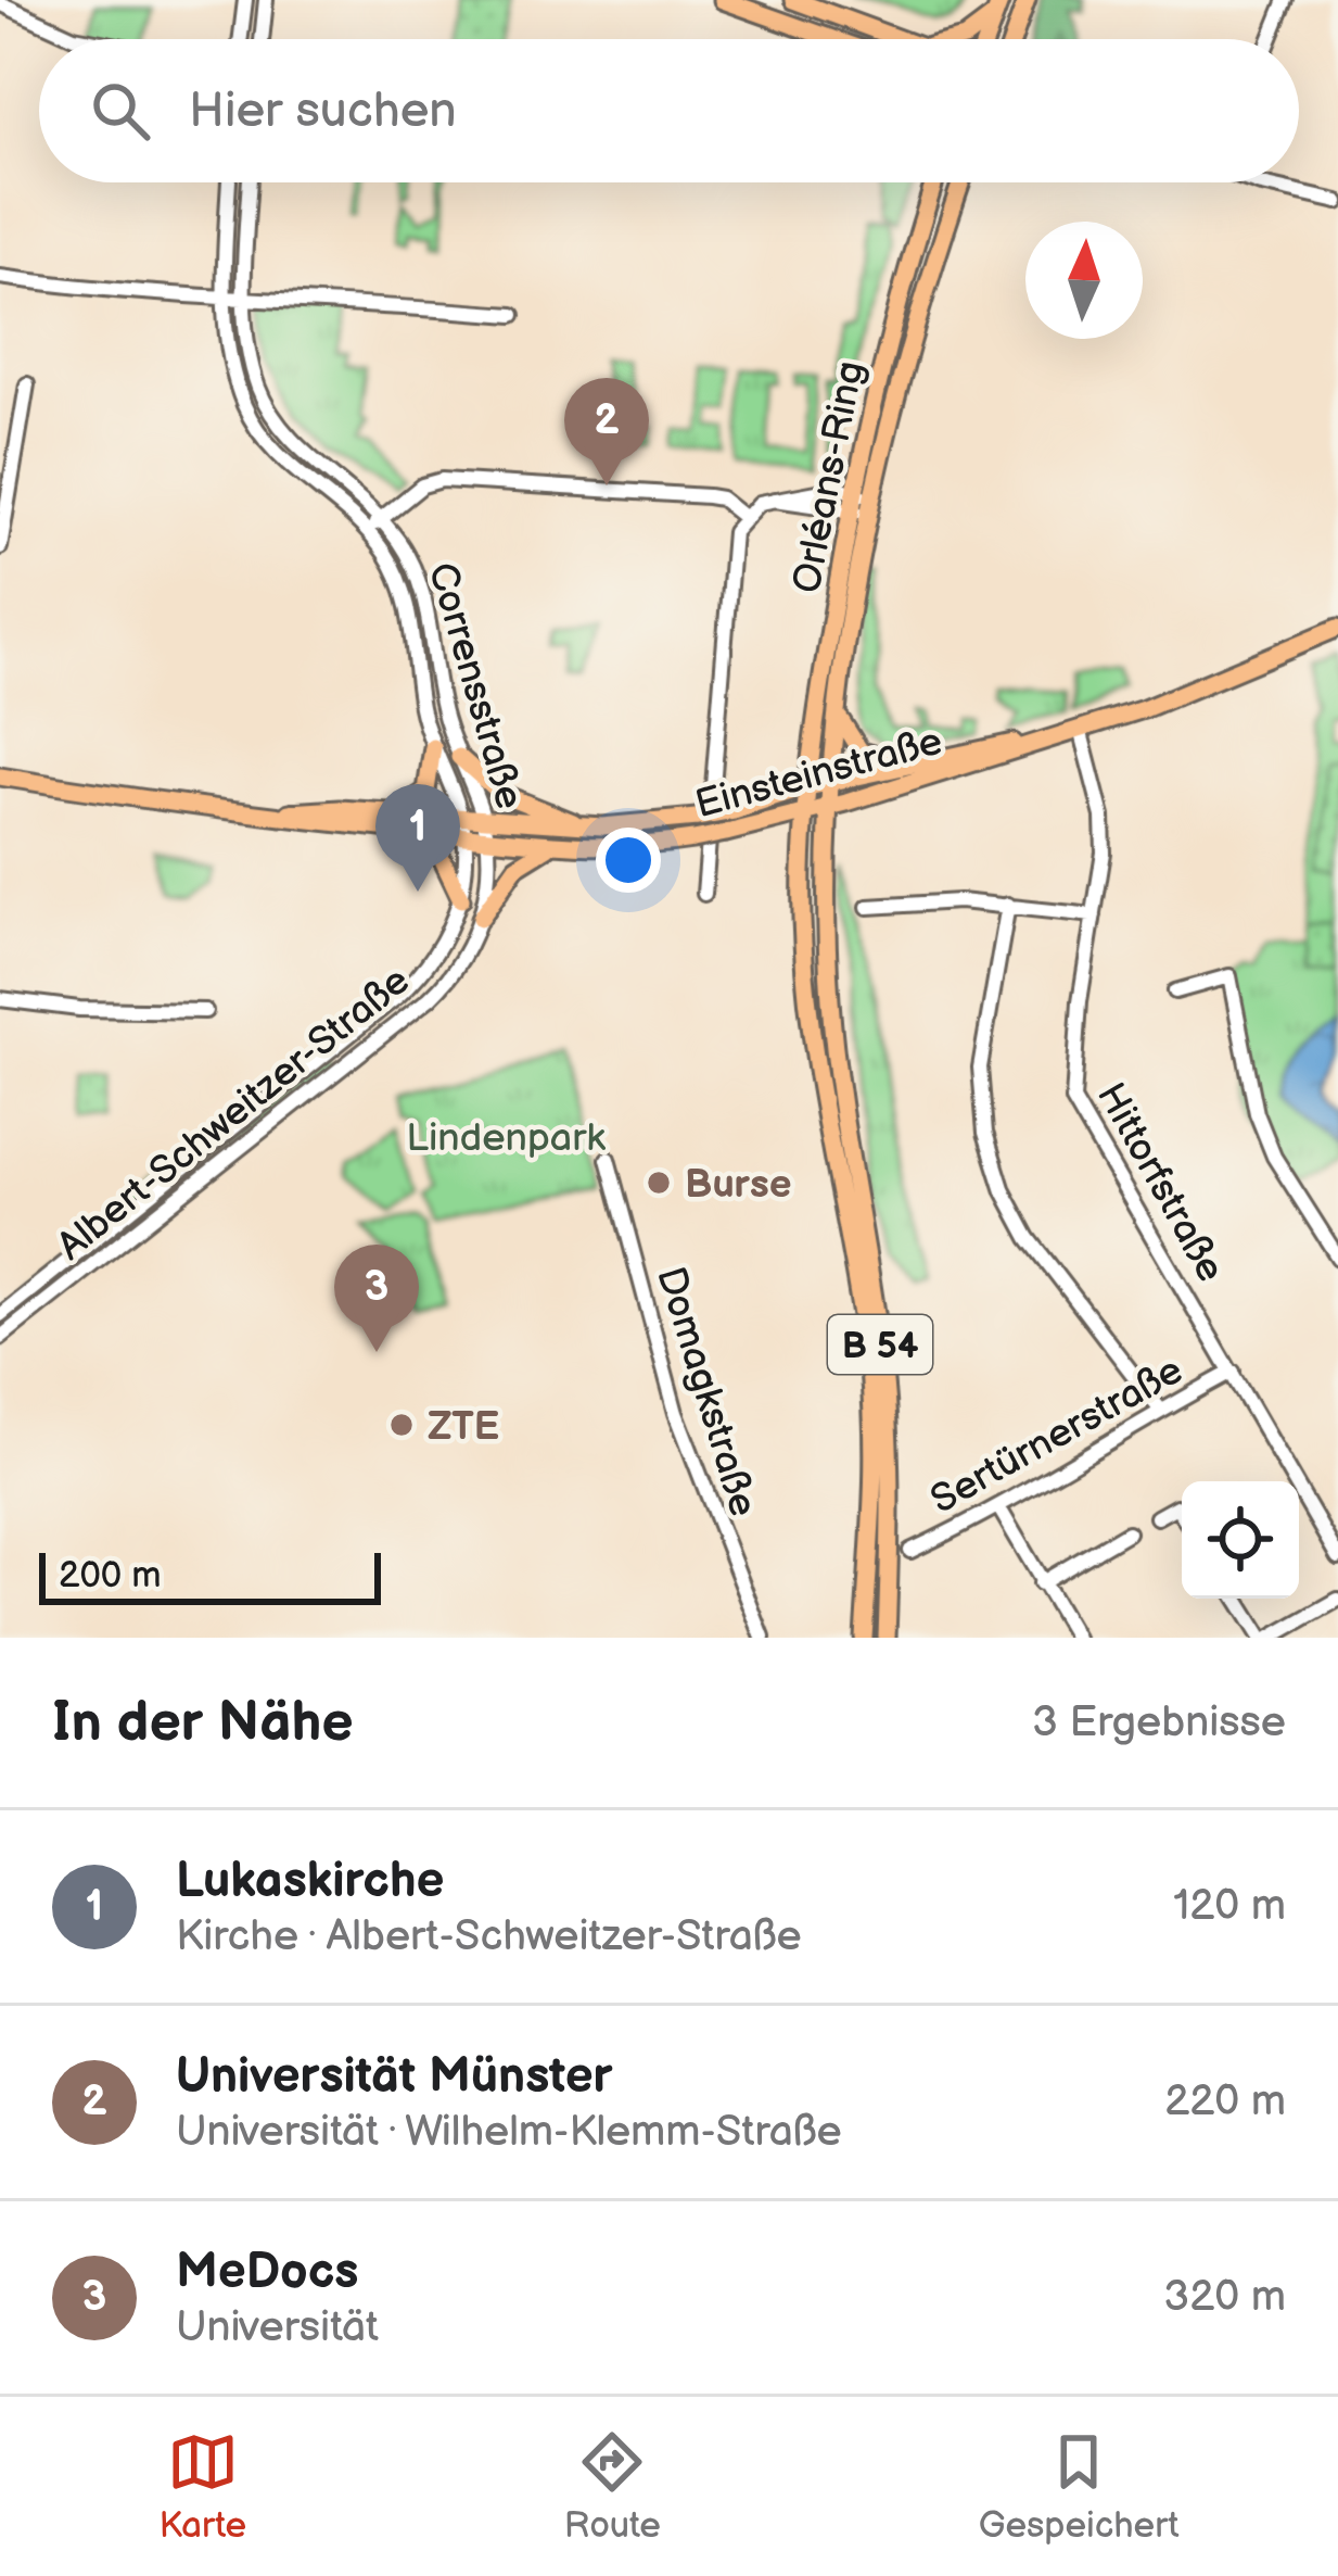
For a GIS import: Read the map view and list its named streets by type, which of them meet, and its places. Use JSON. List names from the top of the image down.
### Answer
{
  "streets": {
    "main road": ["Orléans-Ring", "Einsteinstraße", "B 54"],
    "street": [
      "Corrensstraße",
      "Albert-Schweitzer-Straße",
      "Hittorfstraße",
      "Domagkstraße",
      "Sertürnerstraße"
    ]
  },
  "crossings": [
    ["Orléans-Ring", "Einsteinstraße"],
    ["Orléans-Ring", "B 54"],
    ["Corrensstraße", "Einsteinstraße"],
    ["Corrensstraße", "Albert-Schweitzer-Straße"],
    ["Einsteinstraße", "Albert-Schweitzer-Straße"],
    ["Einsteinstraße", "Hittorfstraße"],
    ["Einsteinstraße", "B 54"],
    ["Hittorfstraße", "Sertürnerstraße"]
  ],
  "parks": ["Lindenpark"],
  "places": ["Burse", "ZTE"],
  "scale_bar": "200 m",
  "north": "top",
  "page": {
    "search": "Hier suchen",
    "pins": ["2", "1", "3"],
    "scale": "200 m",
    "heading": ["In der Nähe", "3 Ergebnisse"],
    "list": [
      {
        "mark": "1",
        "name": "Lukaskirche",
        "note": "Kirche · Albert-Schweitzer-Straße",
        "value": "120 m"
      },
      {
        "mark": "2",
        "name": "Universität Münster",
        "note": "Universität · Wilhelm-Klemm-Straße",
        "value": "220 m"
      },
      {
        "mark": "3",
        "name": "MeDocs",
        "note": "Universität",
        "value": "320 m"
      }
    ],
    "nav": ["Karte", "Route", "Gespeichert"]
  }
}
